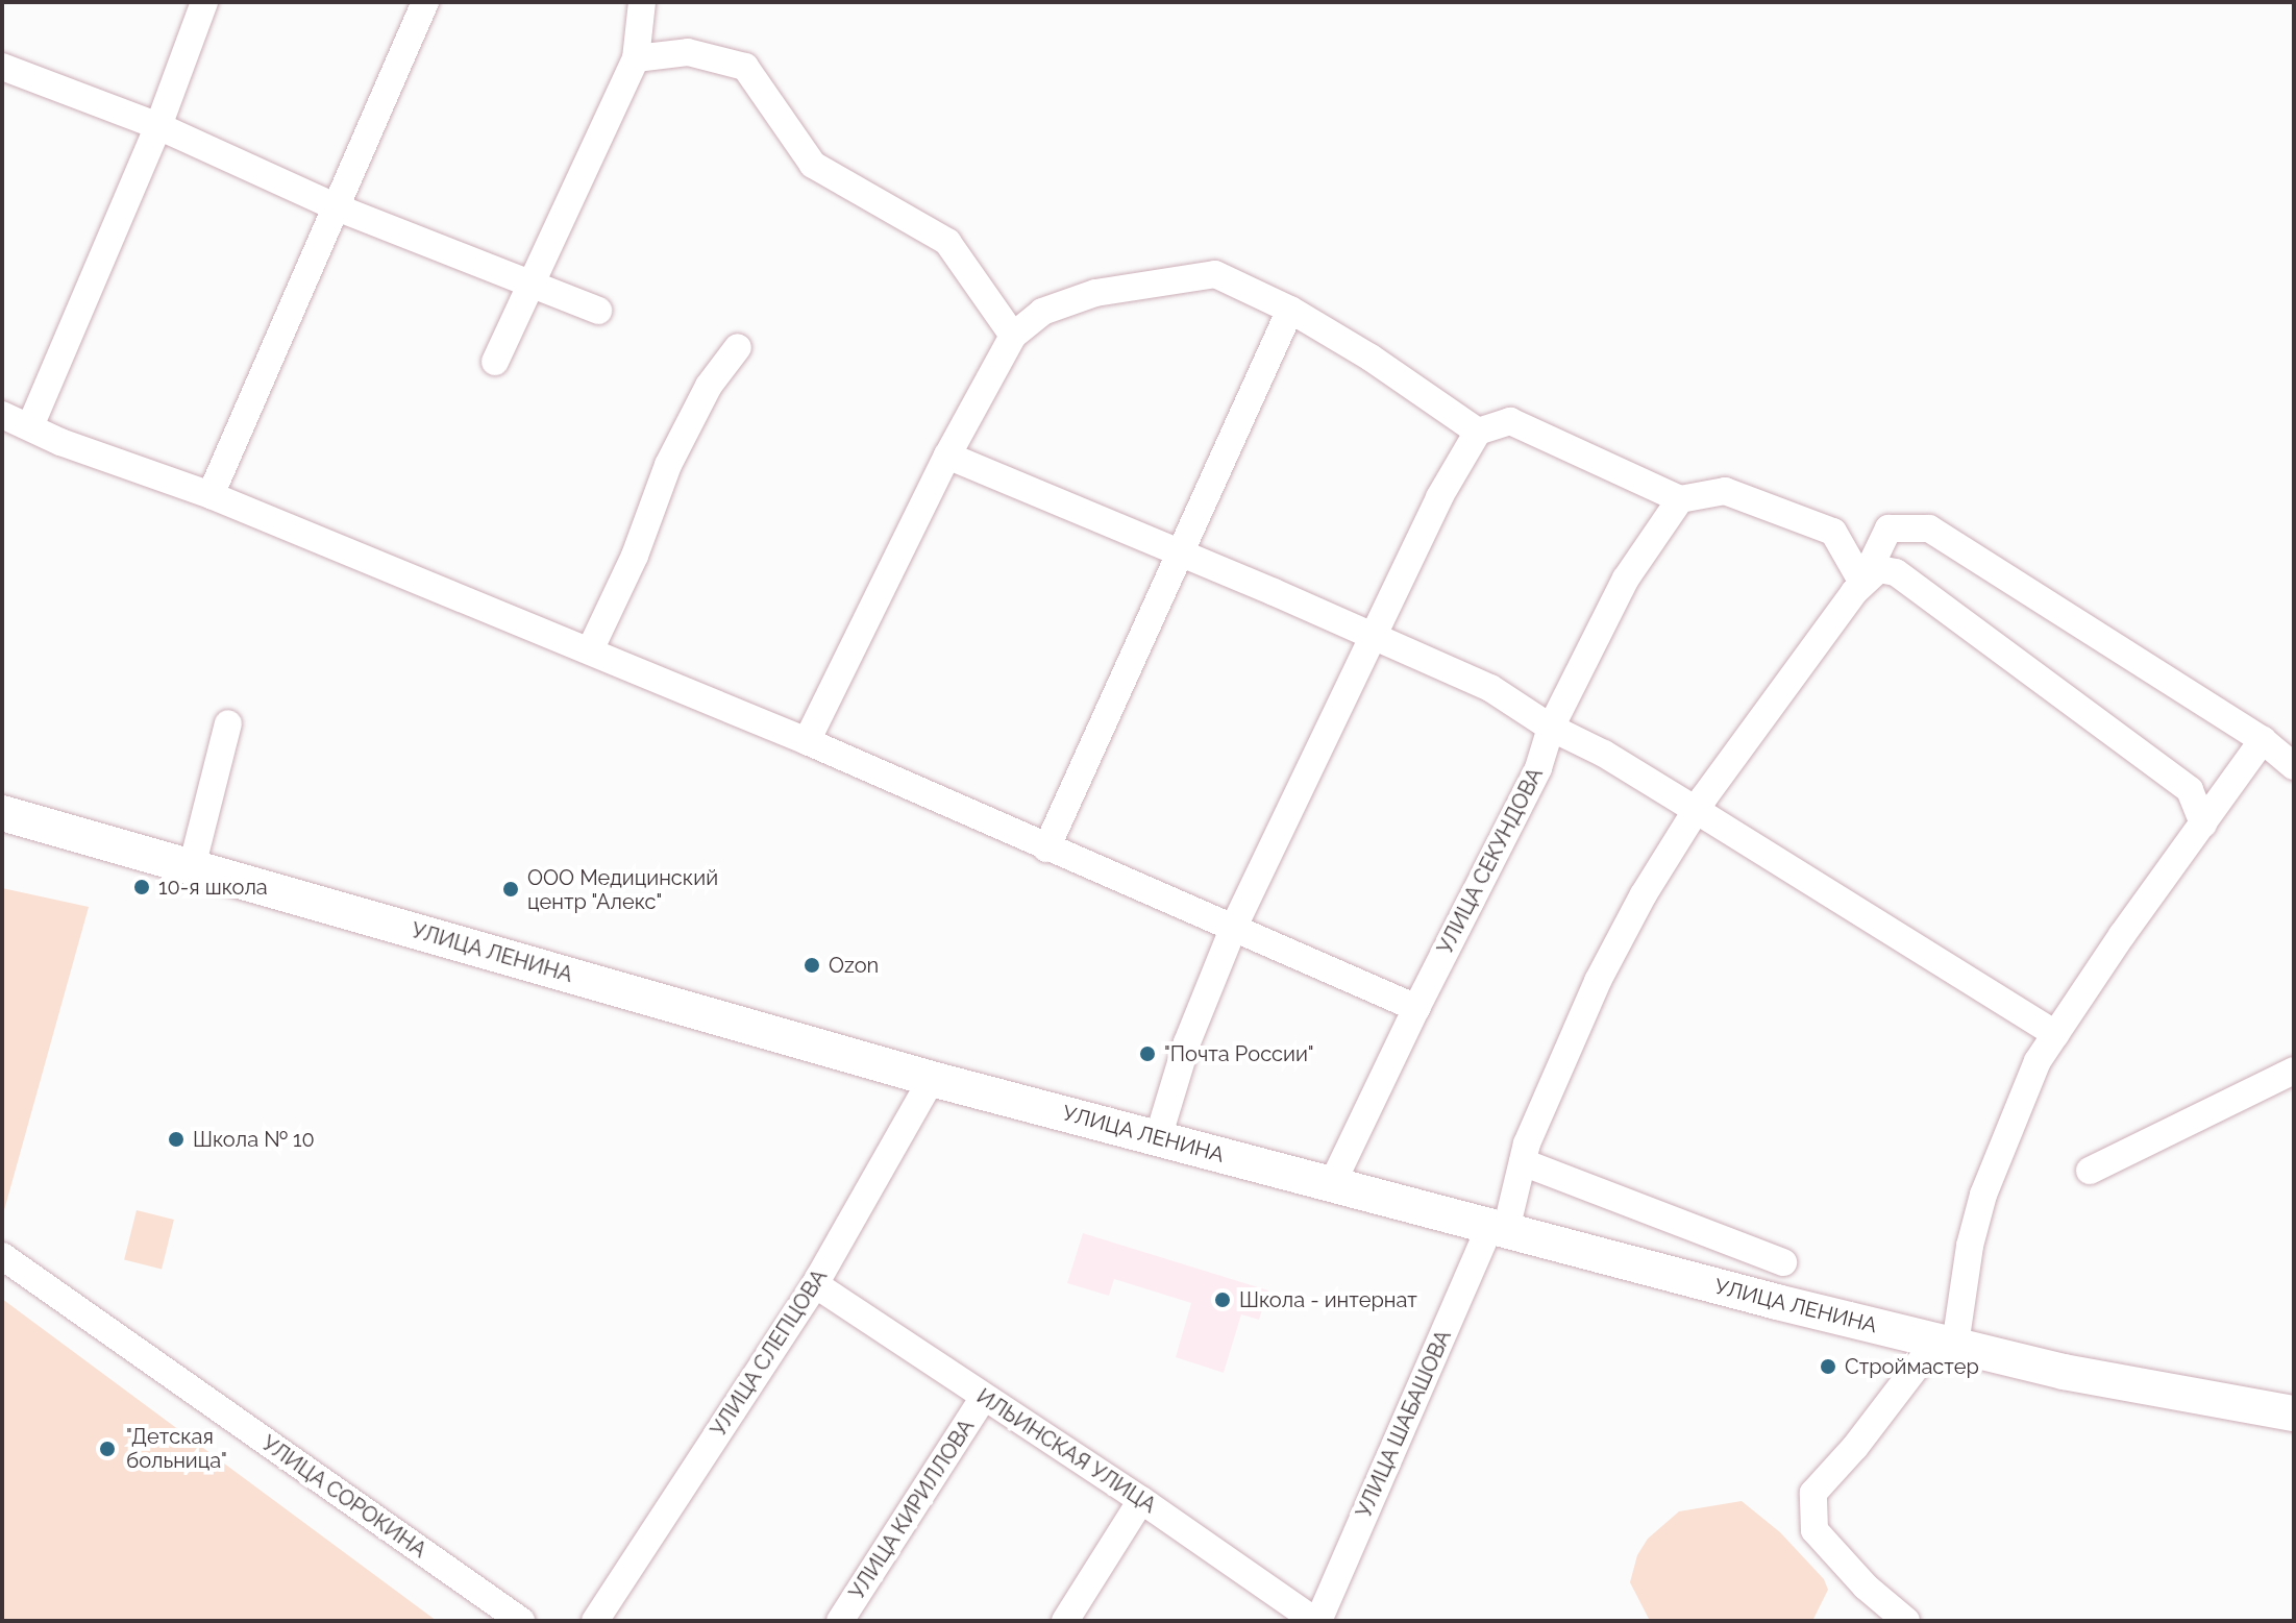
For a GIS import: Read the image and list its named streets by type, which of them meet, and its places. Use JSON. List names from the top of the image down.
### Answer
{
  "streets": {
    "main road": ["УЛИЦА ЛЕНИНА"],
    "street": [
      "УЛИЦА СЕКУНДОВА",
      "УЛИЦА СЛЕПЦОВА",
      "УЛИЦА ШАБАШОВА",
      "ИЛЬИНСКАЯ УЛИЦА",
      "УЛИЦА СОРОКИНА",
      "УЛИЦА КИРИЛЛОВА"
    ]
  },
  "crossings": [
    ["УЛИЦА СЕКУНДОВА", "УЛИЦА ЛЕНИНА"],
    ["УЛИЦА ЛЕНИНА", "УЛИЦА СЛЕПЦОВА"],
    ["УЛИЦА ЛЕНИНА", "УЛИЦА ШАБАШОВА"],
    ["УЛИЦА СЛЕПЦОВА", "ИЛЬИНСКАЯ УЛИЦА"],
    ["УЛИЦА ШАБАШОВА", "ИЛЬИНСКАЯ УЛИЦА"],
    ["ИЛЬИНСКАЯ УЛИЦА", "УЛИЦА КИРИЛЛОВА"]
  ],
  "places": [
    "10-я школа",
    "ООО Медицинский центр \"Алекс\"",
    "Ozon",
    "\"Почта России\"",
    "Школа № 10",
    "Школа - интернат",
    "Строймастер",
    "\"Детская больница\""
  ]
}
